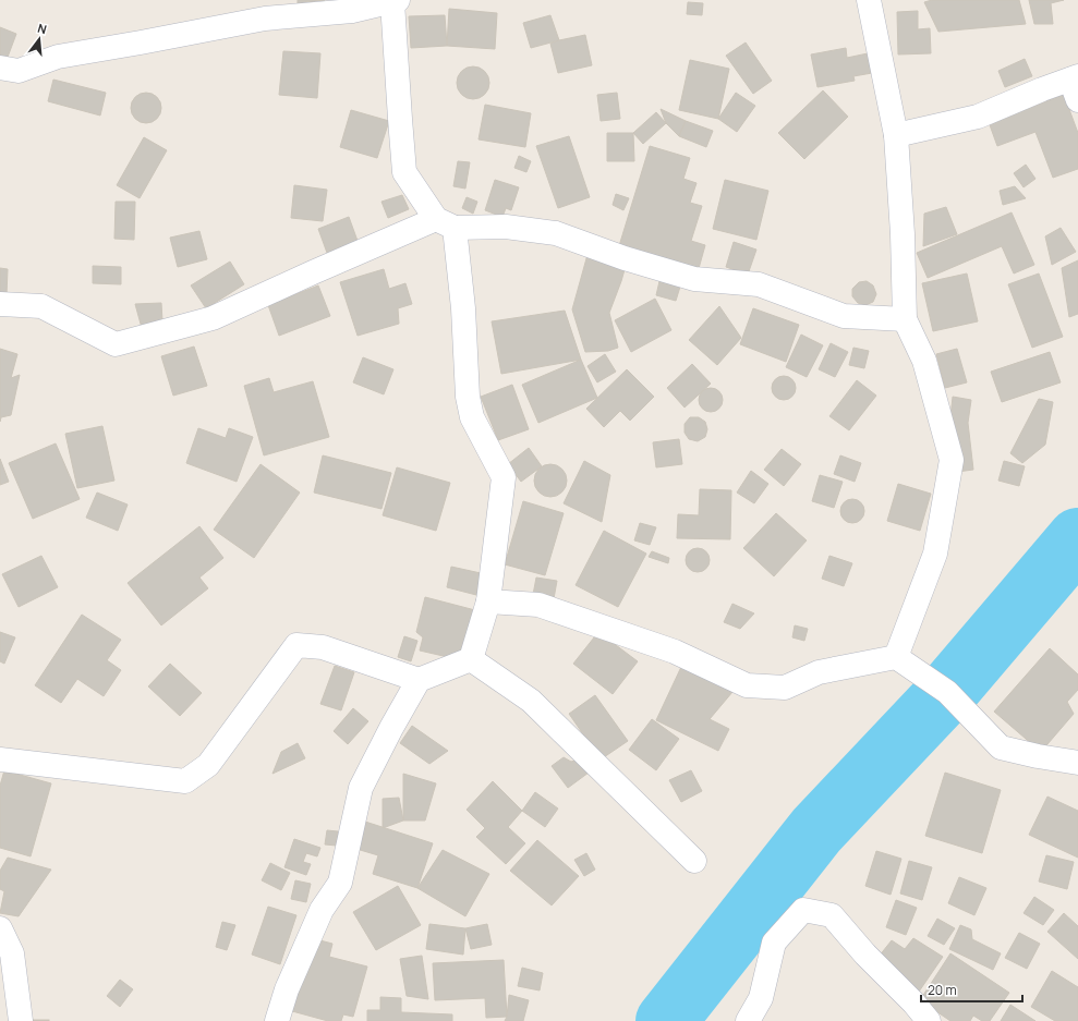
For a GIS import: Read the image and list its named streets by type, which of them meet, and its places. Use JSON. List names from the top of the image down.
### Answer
{
  "scale_bar": "20 m",
  "north": "top"
}
